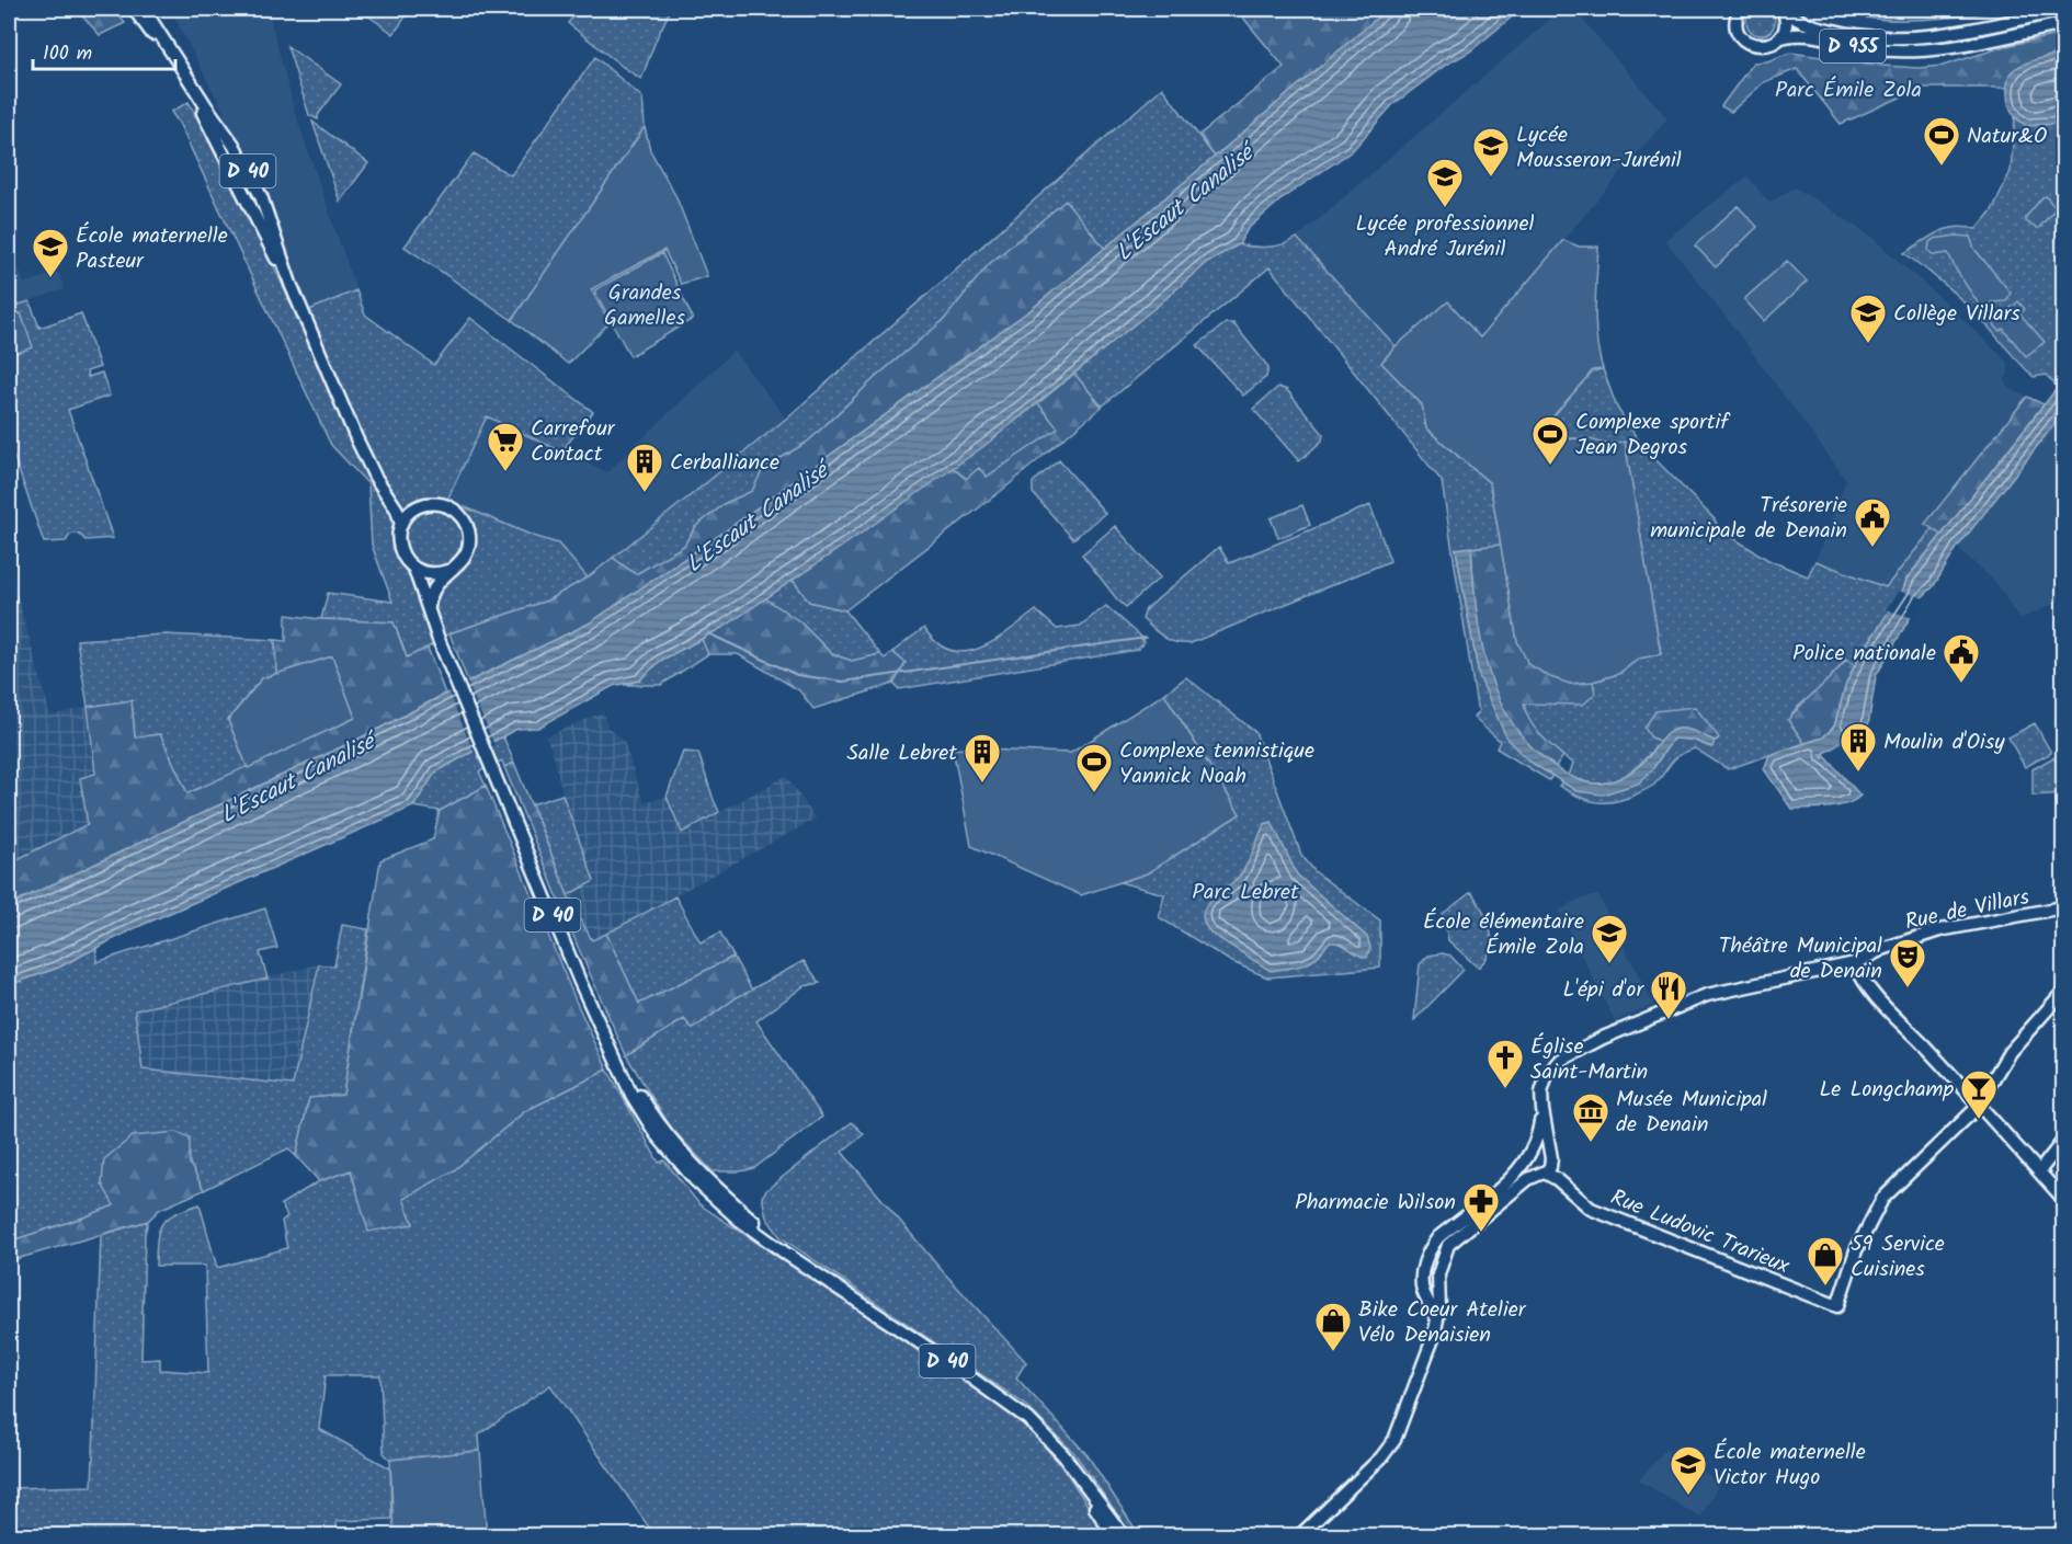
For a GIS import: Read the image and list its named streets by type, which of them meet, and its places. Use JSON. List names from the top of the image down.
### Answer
{
  "streets": {
    "main road": [
      "D 955",
      "D 40",
      "Rue de Villars",
      "Rue Ludovic Trarieux"
    ]
  },
  "water": ["L'Escaut Canalisé"],
  "parks": ["Parc Émile Zola", "Grandes Gamelles", "Parc Lebret"],
  "places": {
    "sports": ["Natur&O", "Complexe sportif Jean Degros", "Complexe tennistique Yannick Noah"],
    "school or university": [
      "Lycée Mousseron-Jurénil",
      "Lycée professionnel André Jurénil",
      "École maternelle Pasteur",
      "Collège Villars",
      "École élémentaire Émile Zola",
      "École maternelle Victor Hugo"
    ],
    "supermarket": ["Carrefour Contact"],
    "building": ["Cerballiance", "Moulin d'Oisy", "Salle Lebret"],
    "public building": ["Trésorerie municipale de Denain", "Police nationale"],
    "theatre": ["Théâtre Municipal de Denain"],
    "restaurant": ["L'épi d'or"],
    "church": ["Église Saint-Martin"],
    "bar": ["Le Longchamp"],
    "museum": ["Musée Municipal de Denain"],
    "pharmacy": ["Pharmacie Wilson"],
    "shop": ["59 Service Cuisines", "Bike Coeur Atelier Vélo Denaisien"]
  },
  "scale_bar": "100 m"
}
